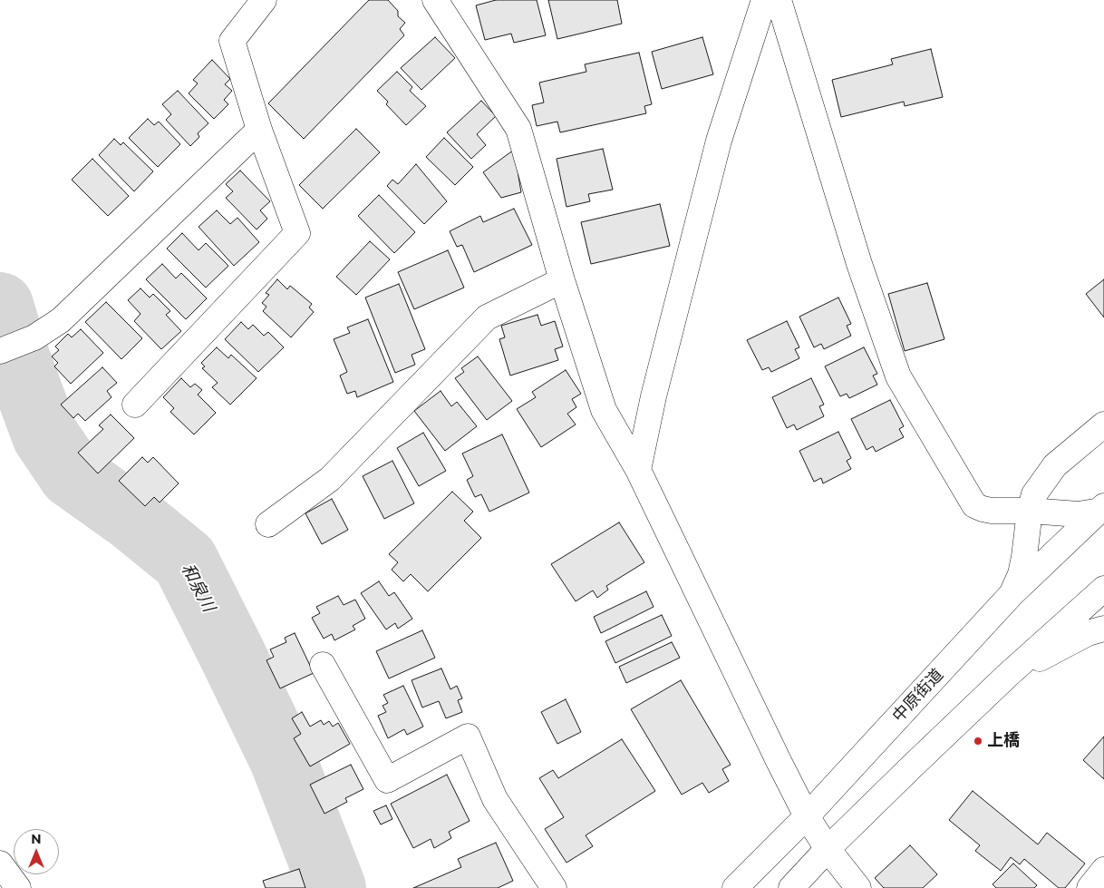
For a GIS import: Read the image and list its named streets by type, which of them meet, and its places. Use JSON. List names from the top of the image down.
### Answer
{
  "streets": {
    "street": ["中原街道"]
  },
  "water": ["和泉川"],
  "places": ["上橋"],
  "north": "top"
}
